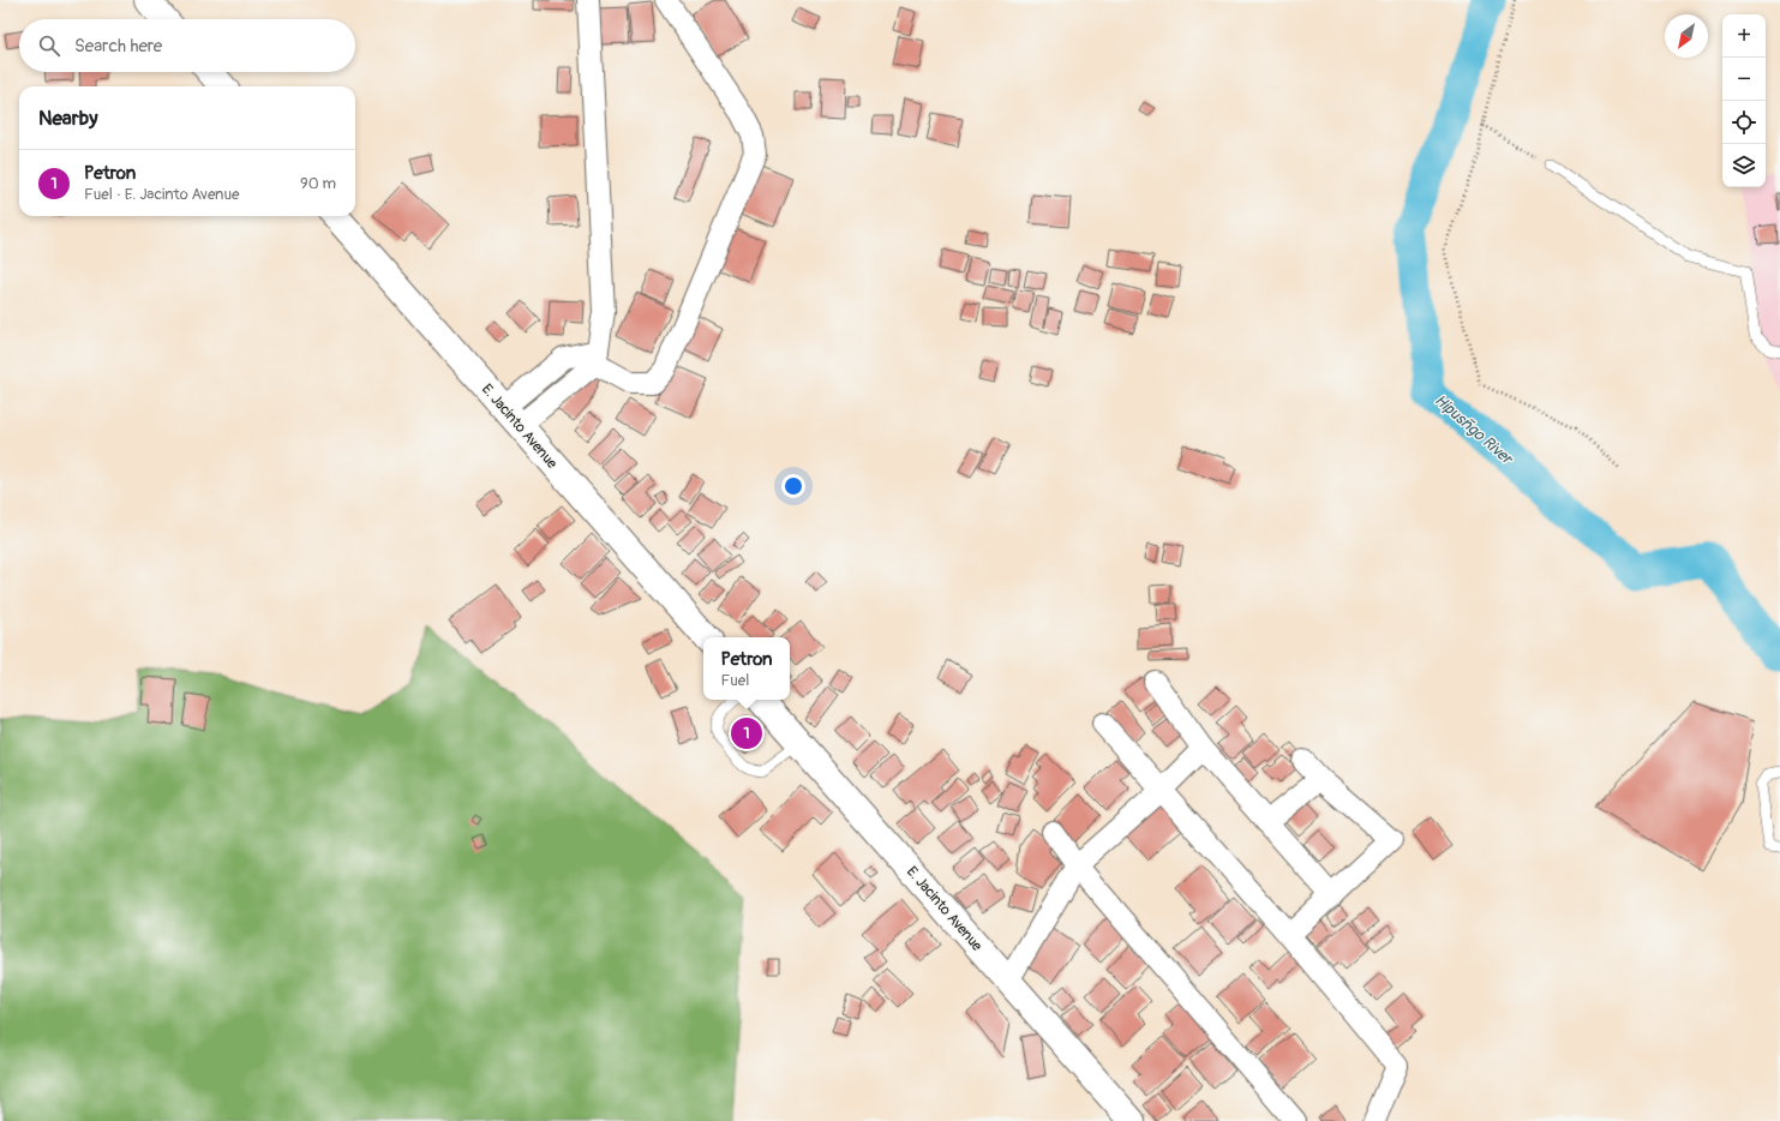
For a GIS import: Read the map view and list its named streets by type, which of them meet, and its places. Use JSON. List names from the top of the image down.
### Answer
{
  "streets": {
    "main road": ["E. Jacinto Avenue"]
  },
  "water": ["Hipusñgo River"],
  "north": "bottom left",
  "page": {
    "map_buttons": ["+", "−"],
    "search": "Search here",
    "heading": "Nearby",
    "list": [
      {
        "mark": "1",
        "name": "Petron",
        "note": "Fuel · E. Jacinto Avenue",
        "value": "90 m"
      }
    ],
    "popup": ["Petron", "Fuel"],
    "pins": "1"
  }
}
